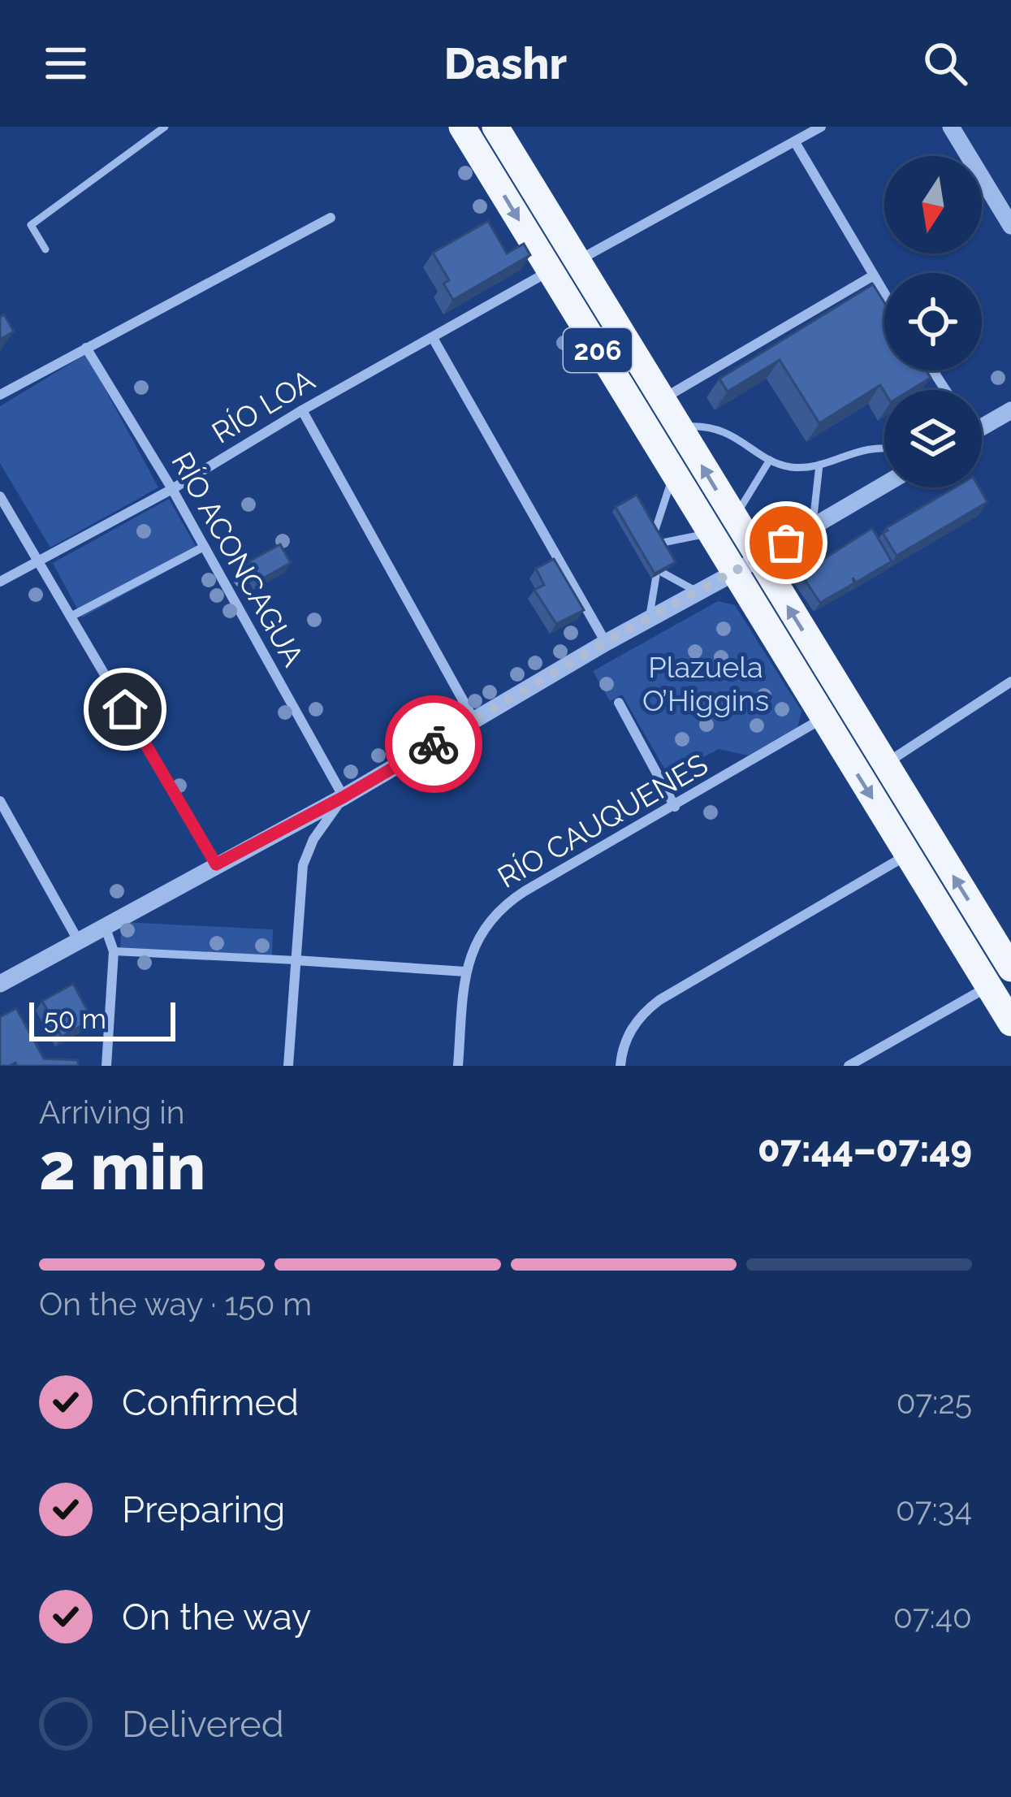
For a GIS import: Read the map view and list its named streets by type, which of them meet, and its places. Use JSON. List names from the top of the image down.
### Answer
{
  "streets": {
    "highway": ["206"],
    "street": ["RÍO LOA", "RÍO ACONCAGUA", "RÍO CAUQUENES"]
  },
  "crossings": [
    ["206", "RÍO LOA"],
    ["206", "RÍO CAUQUENES"],
    ["RÍO LOA", "RÍO ACONCAGUA"]
  ],
  "parks": ["Plazuela O’Higgins"],
  "scale_bar": "50 m",
  "north": "bottom",
  "page": {
    "header": "Dashr",
    "scale": "50 m",
    "heading": ["2 min", "Arriving in", "07:44–07:49"],
    "bar": "On the way · 150 m",
    "list": [
      ["Confirmed", "07:25"],
      ["Preparing", "07:34"],
      ["On the way", "07:40"],
      "Delivered"
    ]
  }
}
